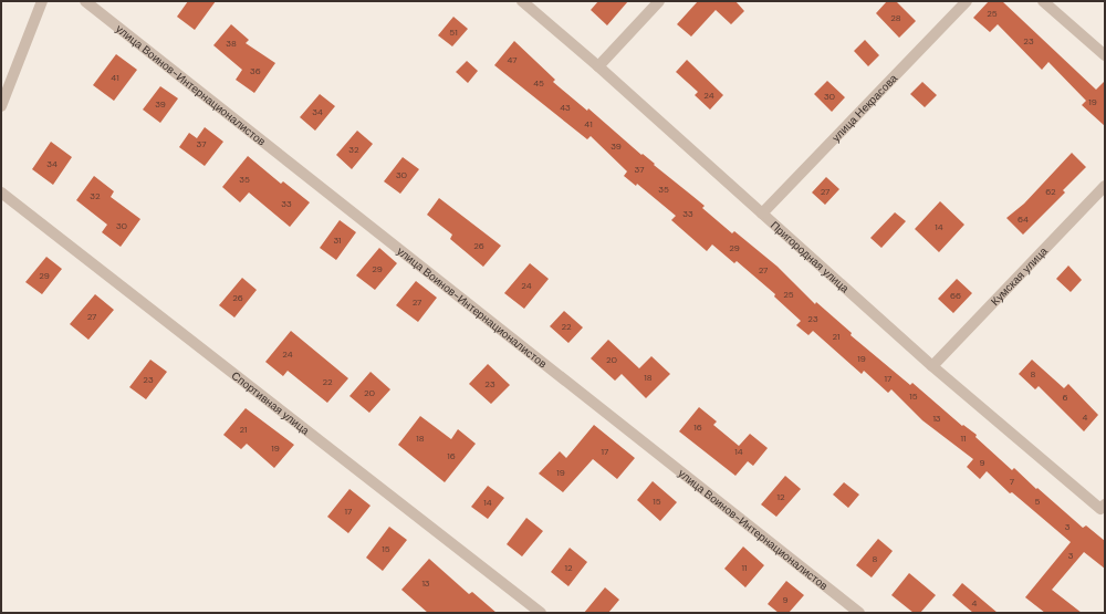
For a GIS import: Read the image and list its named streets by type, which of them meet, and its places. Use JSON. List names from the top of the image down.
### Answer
{
  "streets": {
    "street": [
      "улица Воинов-Интернационалистов",
      "улица Некрасова",
      "Пригородная улица",
      "Кумская улица",
      "Спортивная улица"
    ]
  },
  "crossings": [
    ["улица Некрасова", "Пригородная улица"],
    ["Пригородная улица", "Кумская улица"]
  ],
  "house_numbers": [
    "25",
    "28",
    "51",
    "23",
    "38",
    "47",
    "36",
    "41",
    "45",
    "24",
    "30",
    "19",
    "39",
    "43",
    "34",
    "41",
    "37",
    "39",
    "32",
    "34",
    "37",
    "30",
    "35",
    "35",
    "27",
    "62",
    "32",
    "33",
    "33",
    "64",
    "30",
    "14",
    "31",
    "26",
    "29",
    "29",
    "27",
    "29",
    "24",
    "25",
    "66",
    "26",
    "27",
    "27",
    "23",
    "22",
    "21",
    "24",
    "19",
    "20",
    "8",
    "18",
    "17",
    "23",
    "22",
    "23",
    "20",
    "15",
    "6",
    "4",
    "13",
    "16",
    "21",
    "18",
    "11",
    "19",
    "17",
    "14",
    "16",
    "9",
    "19",
    "7",
    "12",
    "15",
    "5",
    "14",
    "17",
    "3",
    "15",
    "3",
    "8",
    "12",
    "11",
    "13",
    "9",
    "4"
  ]
}
